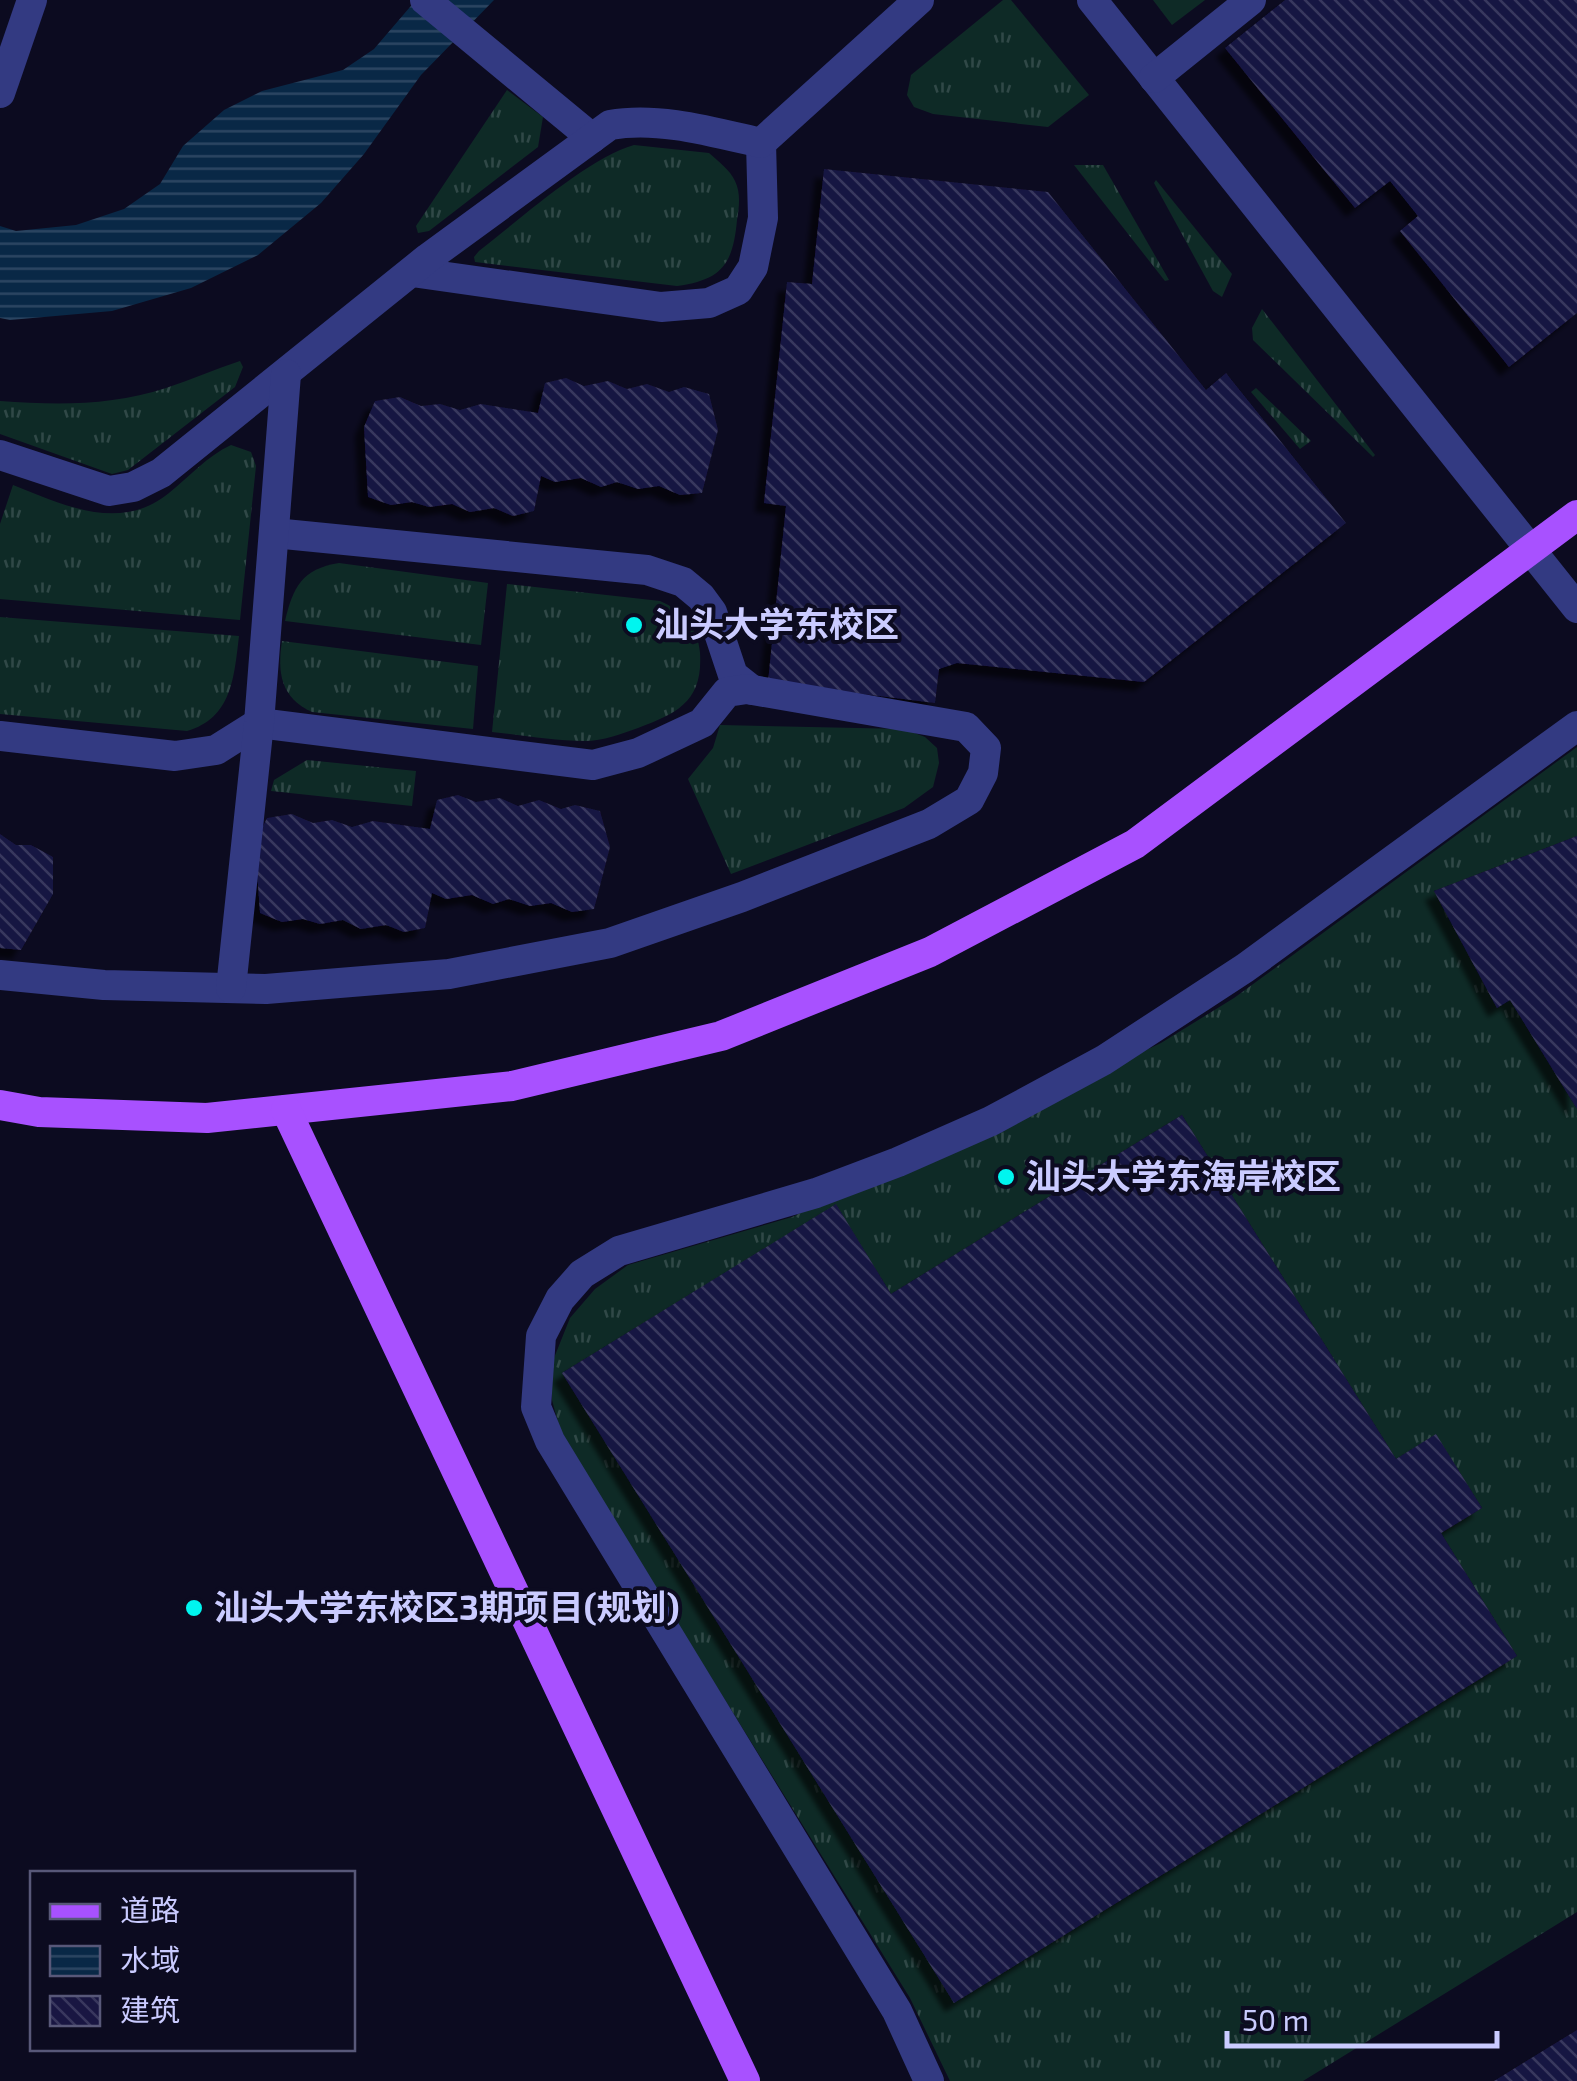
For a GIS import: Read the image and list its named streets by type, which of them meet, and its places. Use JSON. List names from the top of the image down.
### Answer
{
  "places": ["汕头大学东校区", "汕头大学东海岸校区", "汕头大学东校区3期项目(规划)"],
  "legend": ["道路", "水域", "建筑"],
  "scale_bar": "50 m"
}
